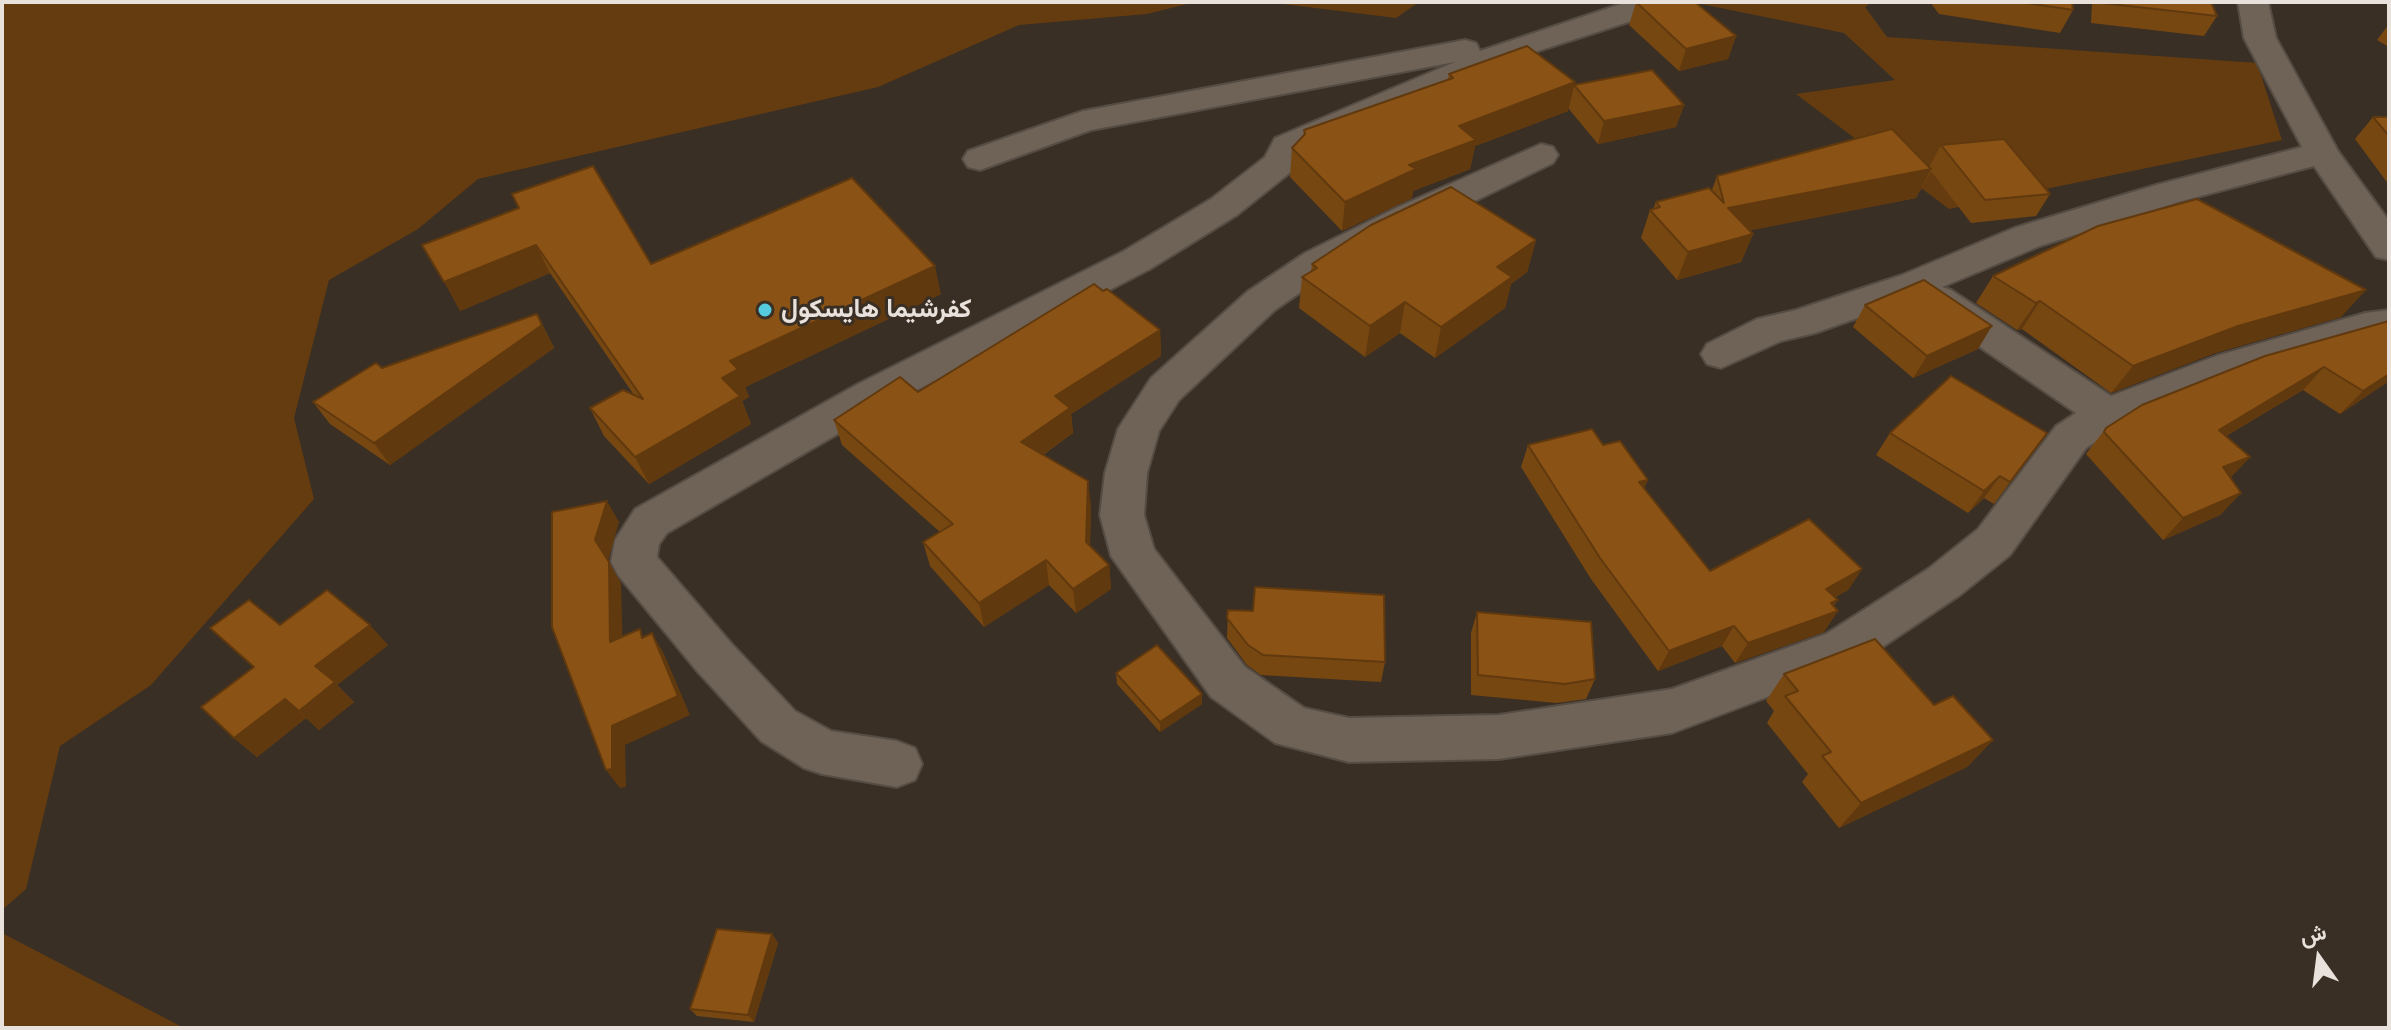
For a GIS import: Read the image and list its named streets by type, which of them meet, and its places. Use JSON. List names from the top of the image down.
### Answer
{
  "places": ["كفرشيما هايسكول"],
  "north": "top"
}
